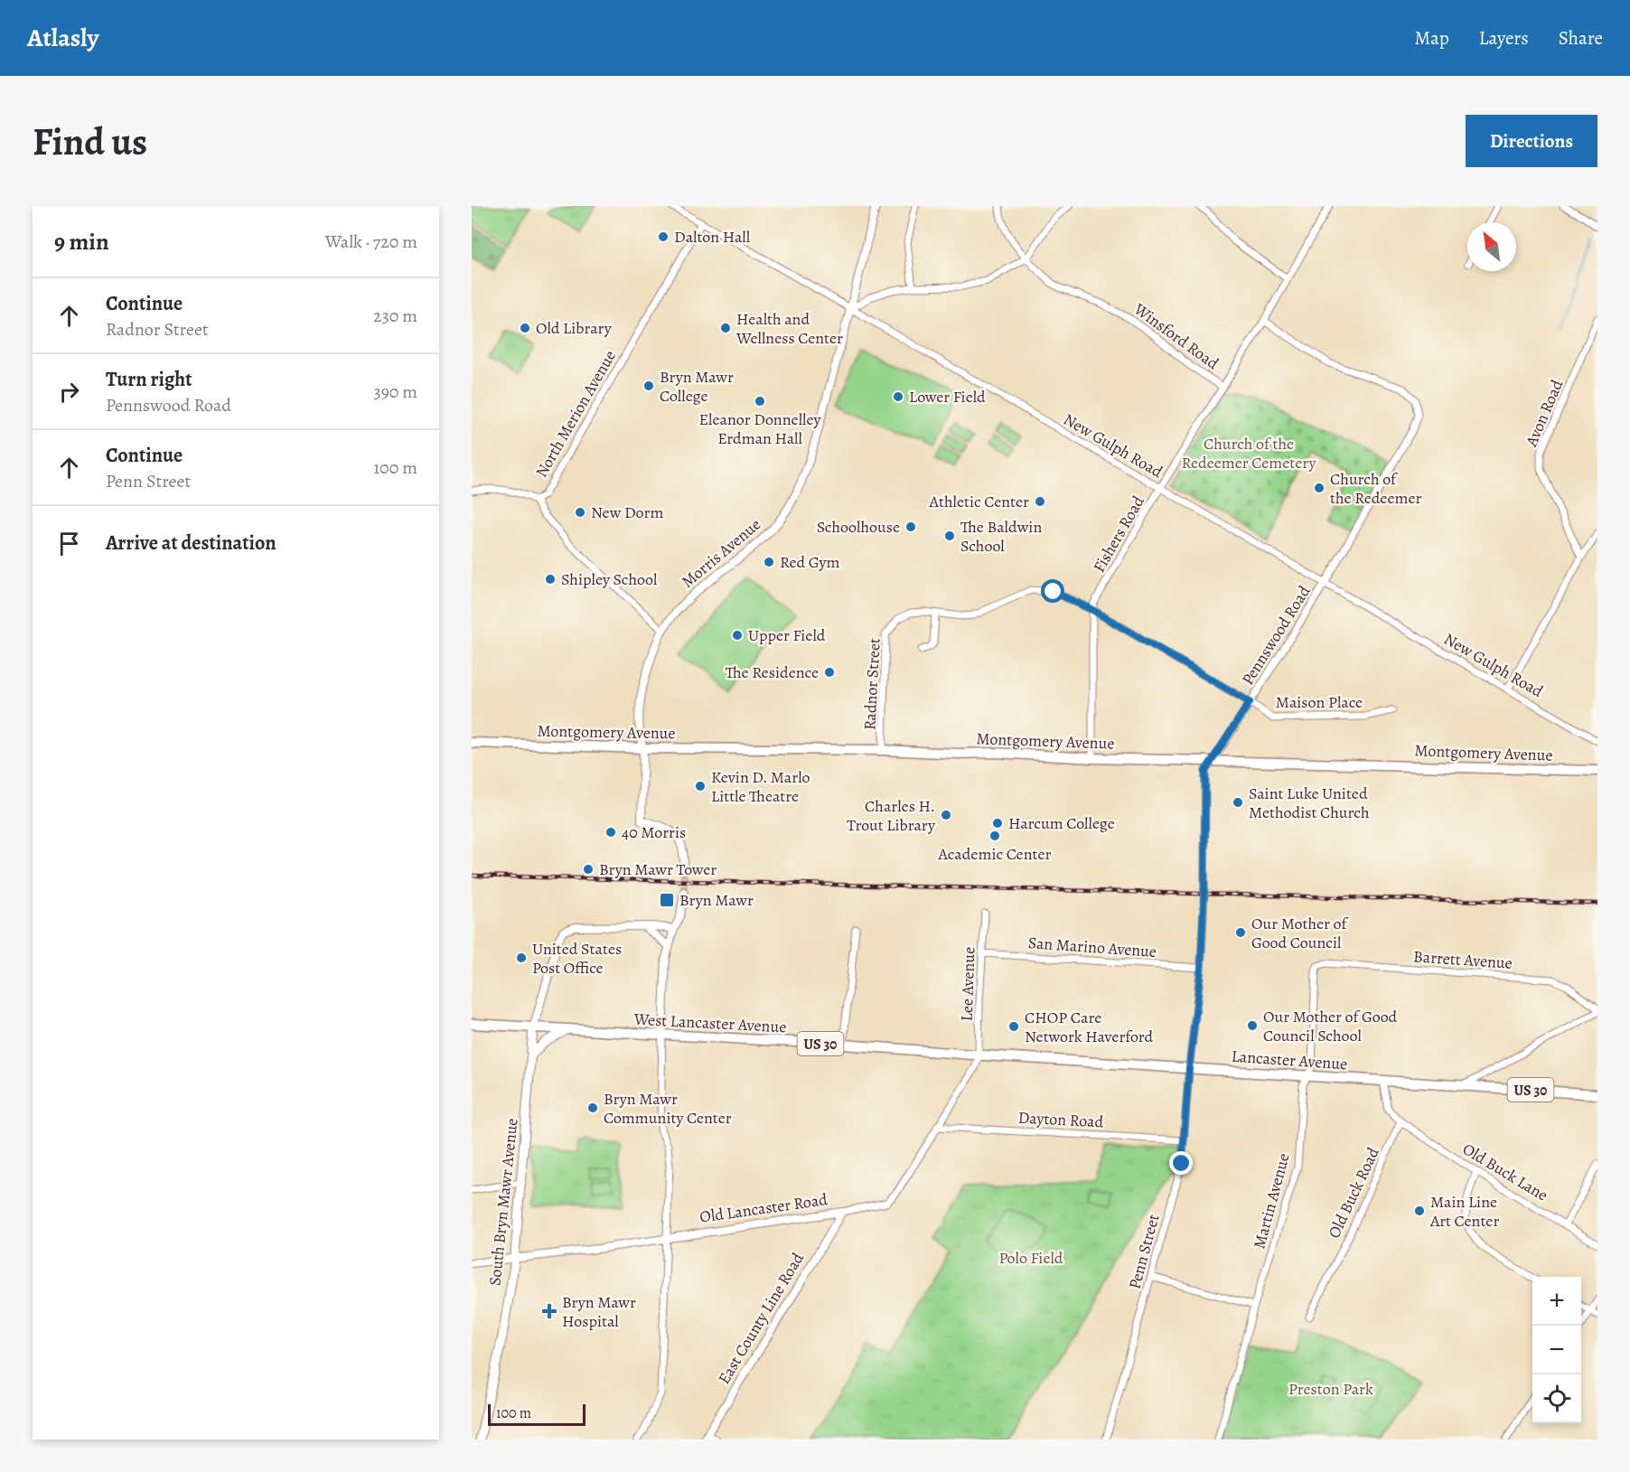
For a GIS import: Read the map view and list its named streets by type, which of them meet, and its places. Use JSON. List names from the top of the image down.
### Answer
{
  "streets": {
    "main road": [
      "Montgomery Avenue",
      "West Lancaster Avenue",
      "US 30",
      "Lancaster Avenue",
      "South Bryn Mawr Avenue"
    ],
    "street": [
      "Winsford Road",
      "Avon Road",
      "North Merion Avenue",
      "New Gulph Road",
      "Fishers Road",
      "Morris Avenue",
      "Pennswood Road",
      "Radnor Street",
      "Maison Place",
      "San Marino Avenue",
      "Barrett Avenue",
      "Lee Avenue",
      "Dayton Road",
      "Old Buck Lane",
      "Old Buck Road",
      "Martin Avenue",
      "Old Lancaster Road",
      "Penn Street",
      "East County Line Road"
    ]
  },
  "crossings": [
    ["Winsford Road", "Fishers Road"],
    ["North Merion Avenue", "New Gulph Road"],
    ["New Gulph Road", "Fishers Road"],
    ["New Gulph Road", "Morris Avenue"],
    ["New Gulph Road", "Pennswood Road"],
    ["Fishers Road", "Pennswood Road"],
    ["Fishers Road", "Radnor Street"],
    ["Fishers Road", "Montgomery Avenue"],
    ["Morris Avenue", "Montgomery Avenue"],
    ["Pennswood Road", "Radnor Street"],
    ["Pennswood Road", "Maison Place"],
    ["Pennswood Road", "Montgomery Avenue"],
    ["Pennswood Road", "San Marino Avenue"],
    ["Pennswood Road", "Lancaster Avenue"],
    ["Pennswood Road", "Penn Street"],
    ["Radnor Street", "Maison Place"],
    ["Radnor Street", "Montgomery Avenue"],
    ["San Marino Avenue", "Lee Avenue"],
    ["Barrett Avenue", "Martin Avenue"],
    ["Lee Avenue", "West Lancaster Avenue"],
    ["Lee Avenue", "Lancaster Avenue"],
    ["Lee Avenue", "Old Lancaster Road"],
    ["West Lancaster Avenue", "Lancaster Avenue"],
    ["West Lancaster Avenue", "South Bryn Mawr Avenue"],
    ["West Lancaster Avenue", "Old Lancaster Road"],
    ["Lancaster Avenue", "Martin Avenue"],
    ["Lancaster Avenue", "Old Lancaster Road"],
    ["Lancaster Avenue", "Penn Street"],
    ["Dayton Road", "Old Lancaster Road"],
    ["Dayton Road", "Penn Street"],
    ["Old Buck Lane", "Old Buck Road"],
    ["South Bryn Mawr Avenue", "Old Lancaster Road"],
    ["Old Lancaster Road", "East County Line Road"]
  ],
  "parks": ["Church of the Redeemer Cemetery", "Polo Field", "Preston Park"],
  "places": {
    "other": [
      "Dalton Hall",
      "Old Library",
      "Health and Wellness Center",
      "Bryn Mawr College",
      "Lower Field",
      "Eleanor Donnelley Erdman Hall",
      "Church of the Redeemer",
      "Athletic Center",
      "New Dorm",
      "Schoolhouse",
      "The Baldwin School",
      "Red Gym",
      "Shipley School",
      "Upper Field",
      "The Residence",
      "Kevin D. Marlo Little Theatre",
      "Saint Luke United Methodist Church",
      "Charles H. Trout Library",
      "Harcum College",
      "40 Morris",
      "Academic Center",
      "Bryn Mawr Tower",
      "Our Mother of Good Council",
      "United States Post Office",
      "Our Mother of Good Council School",
      "CHOP Care Network Haverford",
      "Bryn Mawr Community Center",
      "Main Line Art Center"
    ],
    "transit": ["Bryn Mawr"],
    "health": ["Bryn Mawr Hospital"]
  },
  "scale_bar": "100 m",
  "north": "top left",
  "page": {
    "header": "Atlasly",
    "nav": ["Map", "Layers", "Share"],
    "buttons": "Directions",
    "title": "Find us",
    "heading": ["9 min", "Walk · 720 m"],
    "list": [
      ["Continue", "Radnor Street", "230 m"],
      ["Turn right", "Pennswood Road", "390 m"],
      ["Continue", "Penn Street", "100 m"],
      "Arrive at destination"
    ],
    "map_buttons": ["+", "−"],
    "scale": "100 m"
  }
}
